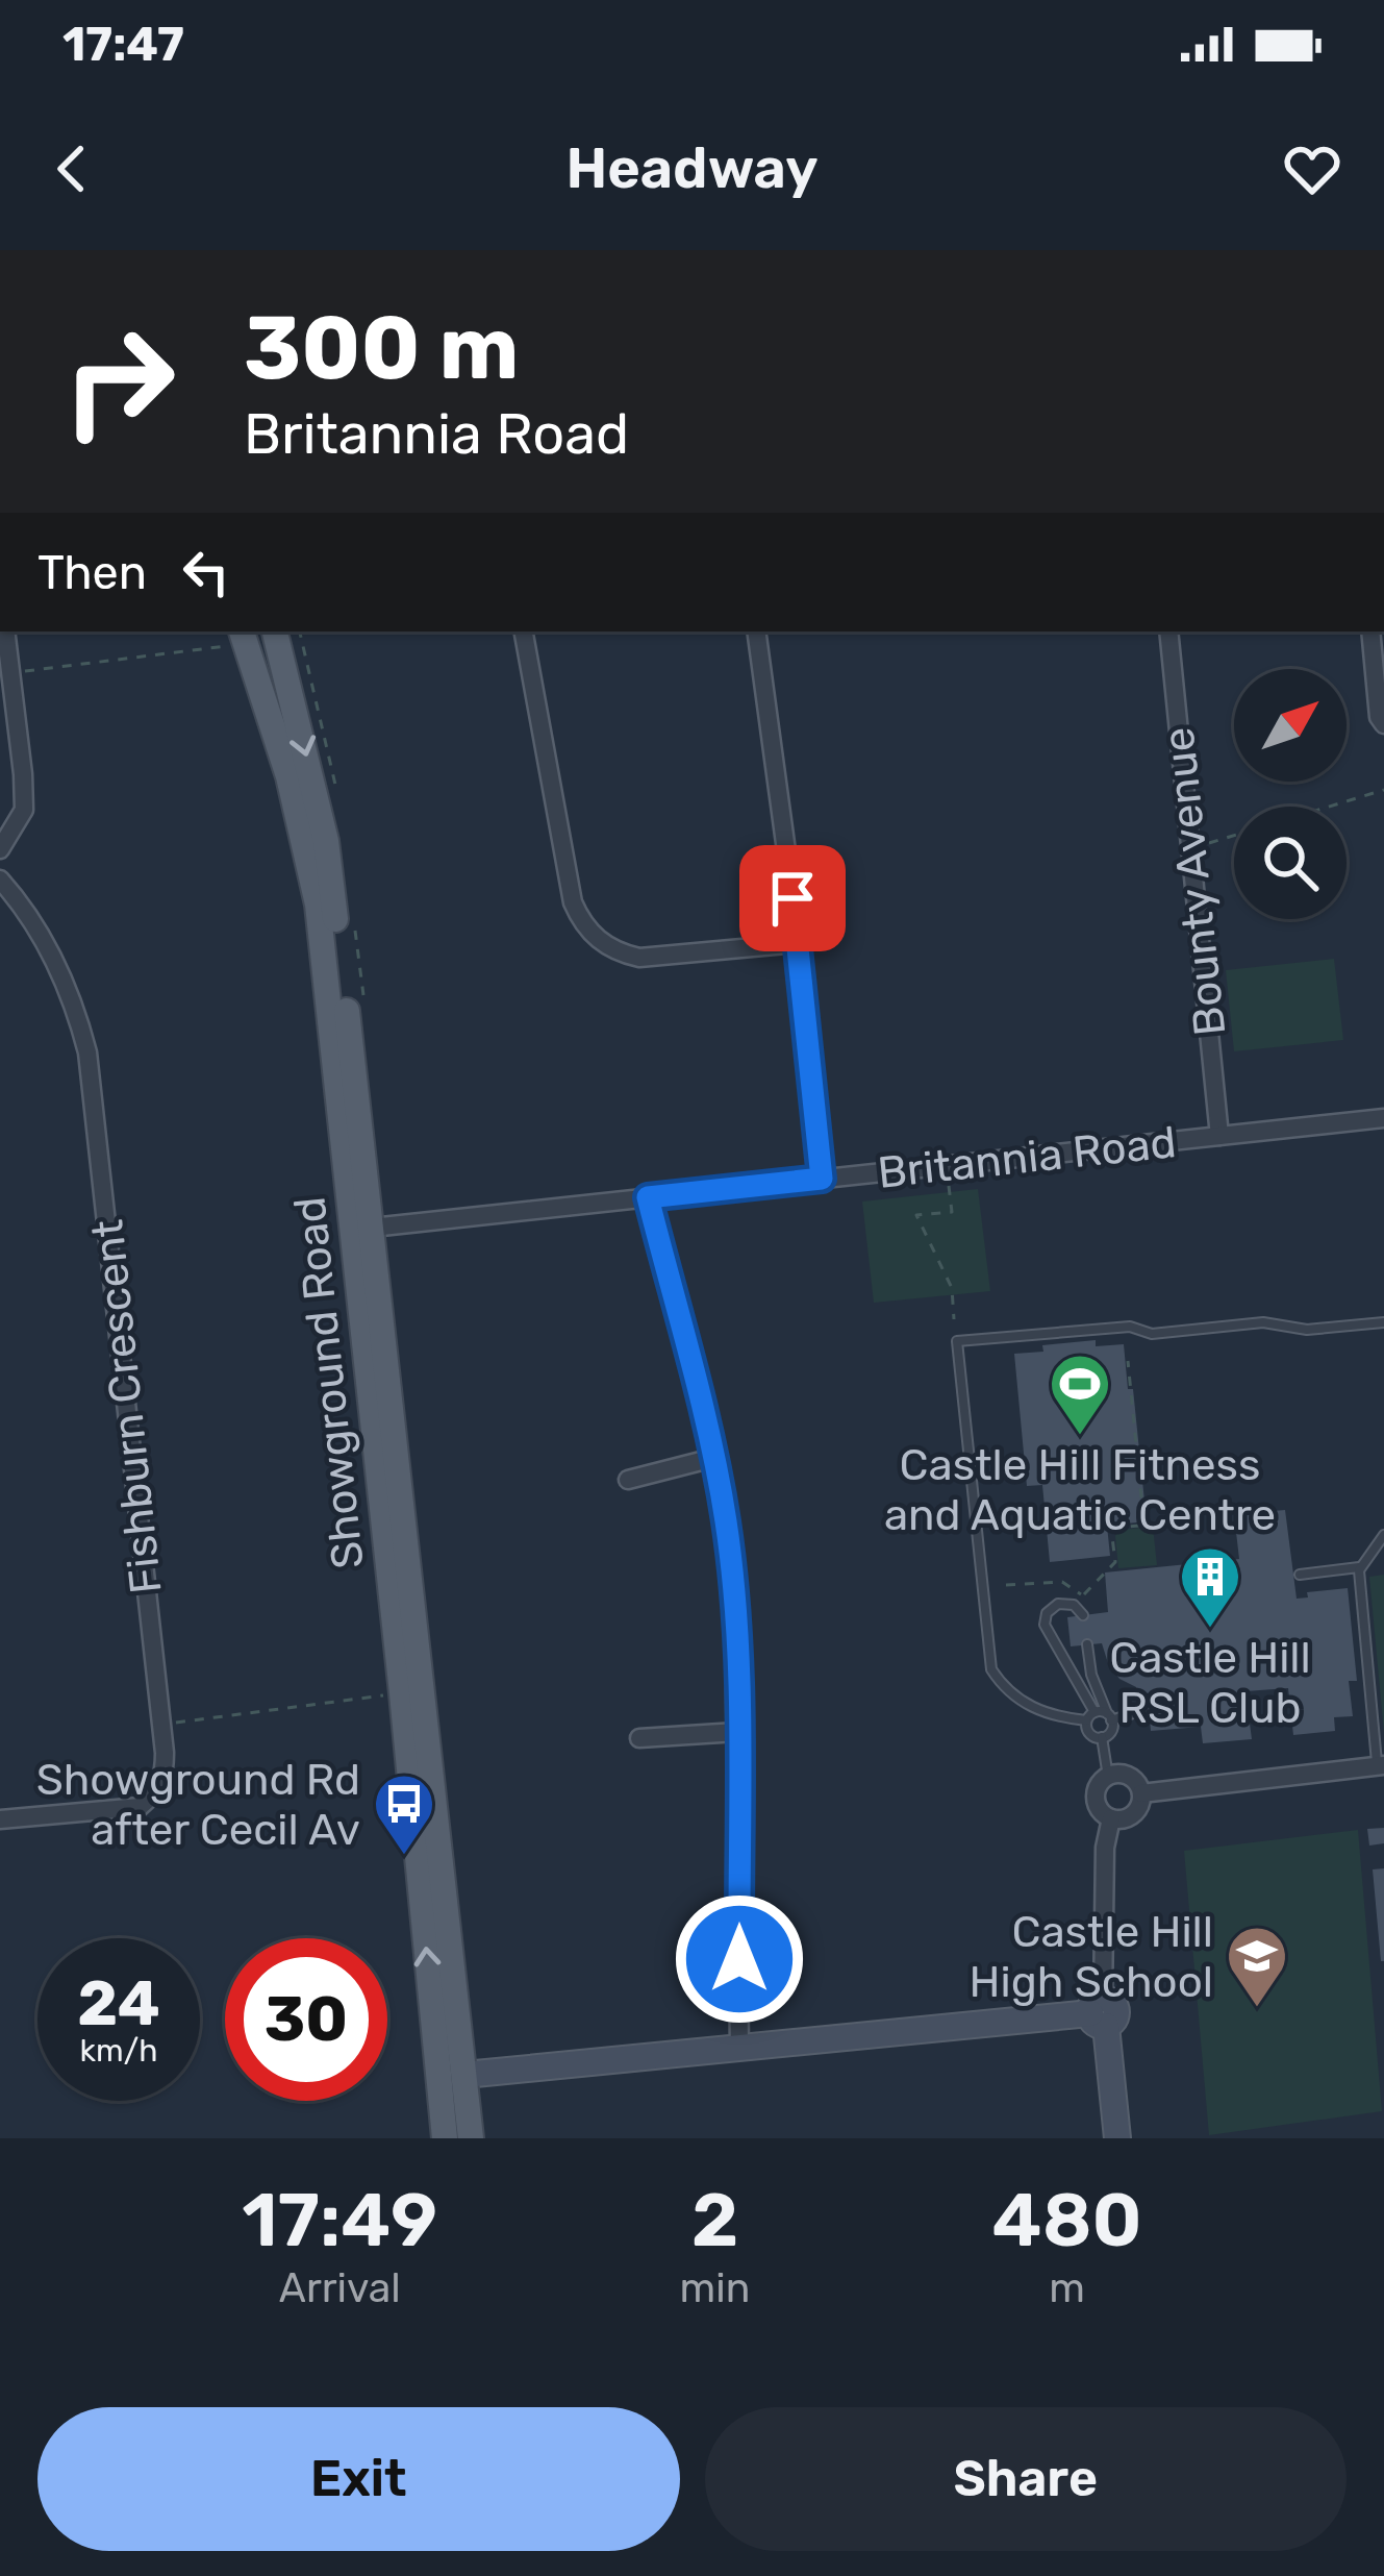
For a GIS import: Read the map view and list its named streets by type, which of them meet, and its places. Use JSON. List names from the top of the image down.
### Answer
{
  "streets": {
    "main road": ["Showground Road"],
    "street": ["Bounty Avenue", "Britannia Road", "Fishburn Crescent"]
  },
  "crossings": [
    ["Bounty Avenue", "Britannia Road"],
    ["Britannia Road", "Showground Road"]
  ],
  "places": {
    "sports": ["Castle Hill Fitness and Aquatic Centre"],
    "building": ["Castle Hill RSL Club"],
    "bus stop": ["Showground Rd after Cecil Av"],
    "school or university": ["Castle Hill High School"]
  },
  "north": "top right",
  "page": {
    "status": "17:47",
    "header": "Headway",
    "turn": ["300 m", "Britannia Road"],
    "then": "Then",
    "speed": "24 km/h",
    "limit": "30",
    "eta": [
      "17:49",
      "Arrival",
      "2",
      "min",
      "480",
      "m"
    ],
    "buttons": ["Exit", "Share"]
  }
}
